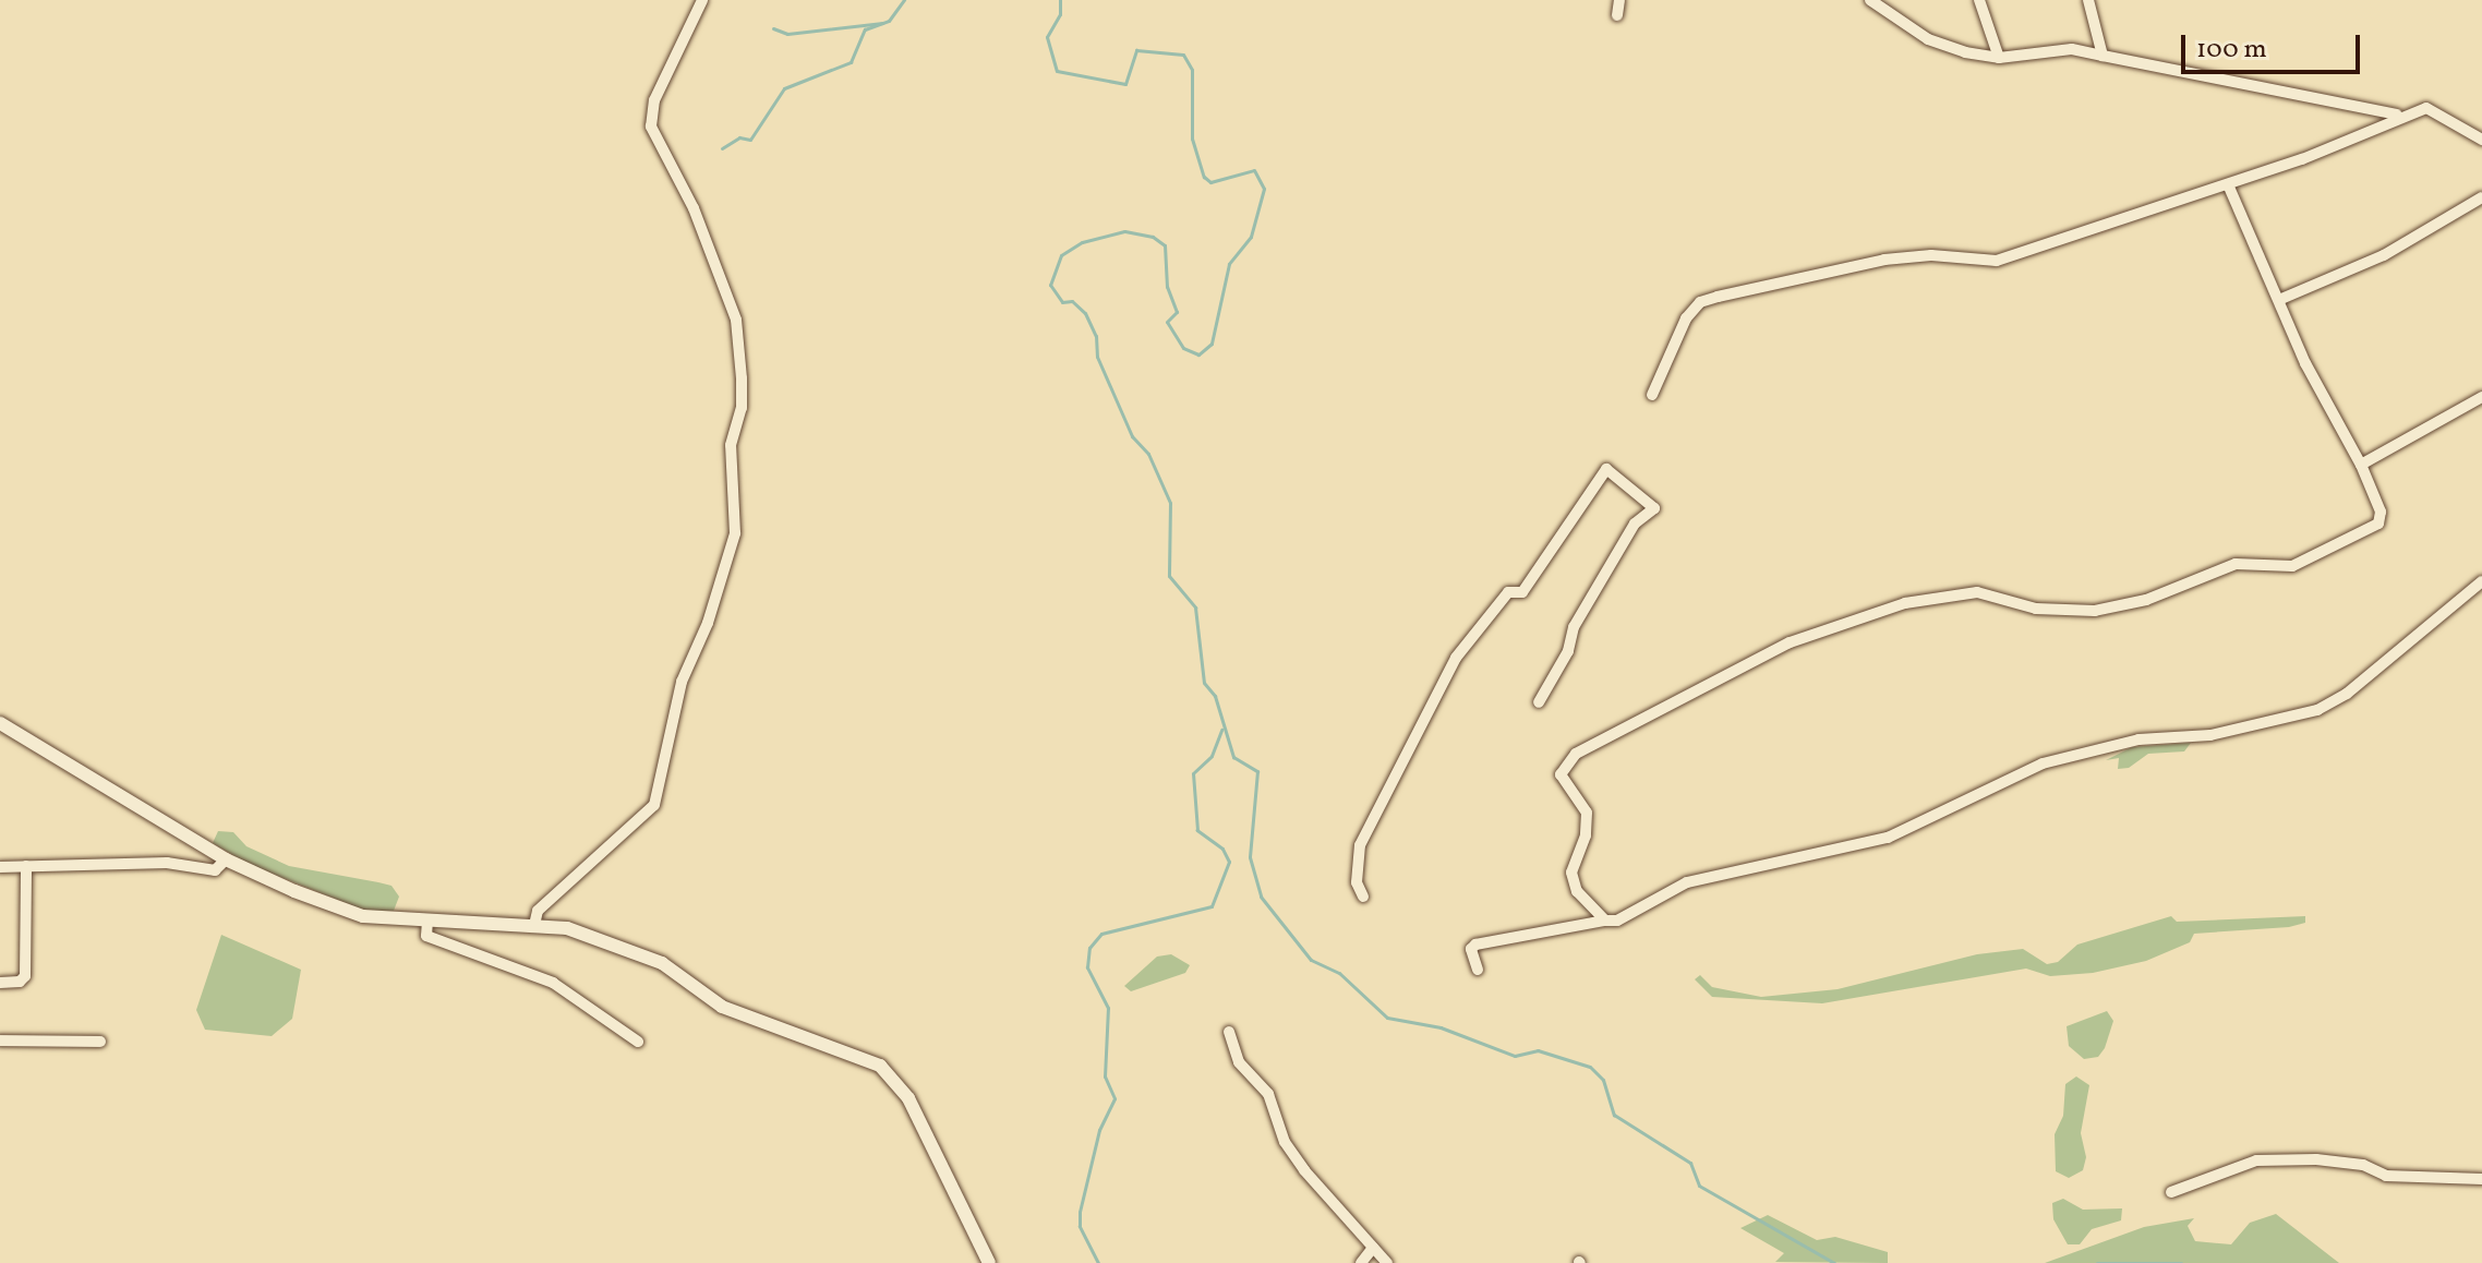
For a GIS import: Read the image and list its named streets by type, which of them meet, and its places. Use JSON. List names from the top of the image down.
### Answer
{
  "scale_bar": "100 m"
}
